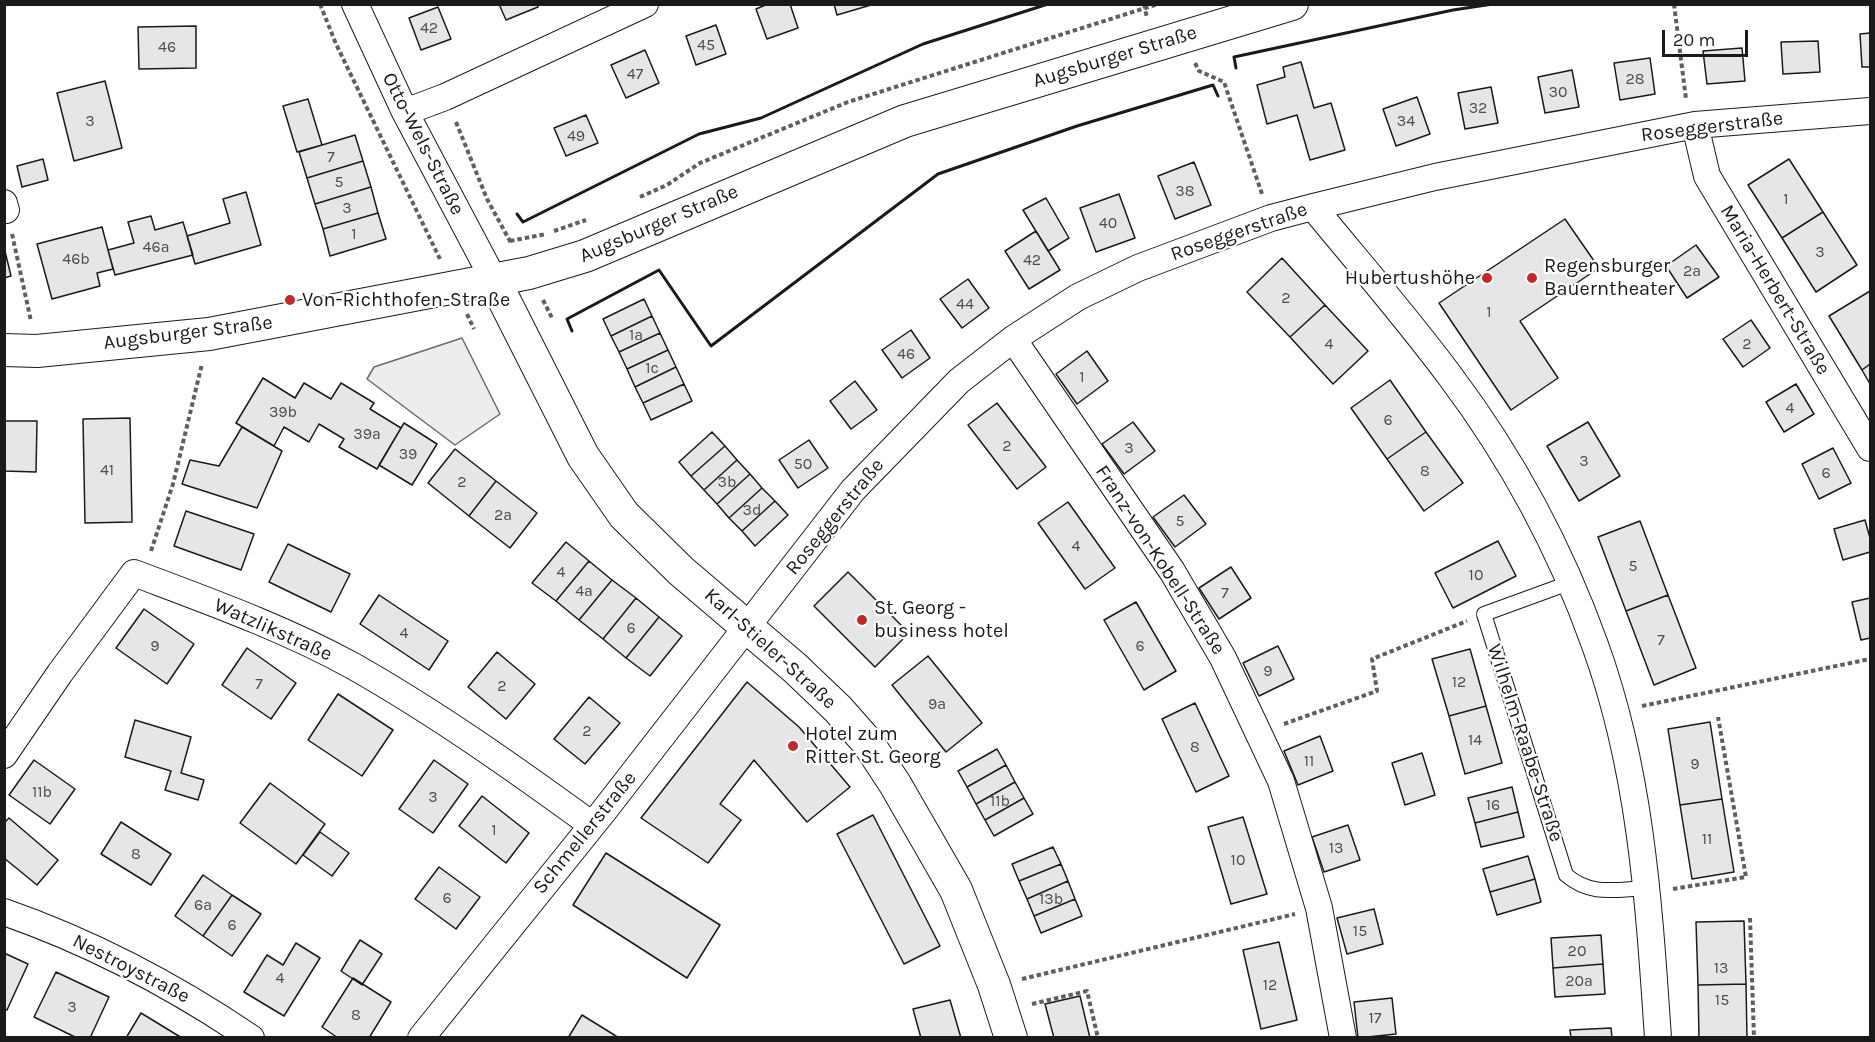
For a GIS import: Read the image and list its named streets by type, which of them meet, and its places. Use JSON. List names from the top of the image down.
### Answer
{
  "streets": {
    "street": [
      "Augsburger Straße",
      "Roseggerstraße",
      "Otto-Wels-Straße",
      "Maria-Herbert-Straße",
      "Franz-von-Kobell-Straße",
      "Watzlikstraße",
      "Karl-Stieler-Straße",
      "Schmellerstraße",
      "Nestroystraße"
    ],
    "lane": ["Wilhelm-Raabe-Straße"]
  },
  "crossings": [
    ["Augsburger Straße", "Otto-Wels-Straße"],
    ["Augsburger Straße", "Karl-Stieler-Straße"],
    ["Roseggerstraße", "Maria-Herbert-Straße"],
    ["Roseggerstraße", "Franz-von-Kobell-Straße"],
    ["Roseggerstraße", "Karl-Stieler-Straße"],
    ["Roseggerstraße", "Schmellerstraße"],
    ["Otto-Wels-Straße", "Karl-Stieler-Straße"],
    ["Watzlikstraße", "Schmellerstraße"],
    ["Karl-Stieler-Straße", "Schmellerstraße"]
  ],
  "places": [
    "Hubertushöhe",
    "Regensburger Bauerntheater",
    "Von-Richthofen-Straße",
    "St. Georg - business hotel",
    "Hotel zum Ritter St. Georg"
  ],
  "house_numbers": [
    "42",
    "45",
    "46",
    "47",
    "28",
    "30",
    "32",
    "3",
    "34",
    "49",
    "7",
    "5",
    "38",
    "1",
    "3",
    "40",
    "1",
    "46a",
    "3",
    "46b",
    "42",
    "2a",
    "2",
    "44",
    "1",
    "1a",
    "4",
    "2",
    "46",
    "1c",
    "1",
    "4",
    "39b",
    "6",
    "39a",
    "2",
    "3",
    "39",
    "3",
    "50",
    "41",
    "8",
    "6",
    "2",
    "3b",
    "3d",
    "2a",
    "5",
    "4",
    "5",
    "4",
    "10",
    "4a",
    "7",
    "6",
    "4",
    "7",
    "9",
    "6",
    "9",
    "12",
    "7",
    "2",
    "9a",
    "2",
    "14",
    "8",
    "11",
    "9",
    "11b",
    "3",
    "11b",
    "16",
    "1",
    "11",
    "13",
    "8",
    "10",
    "6",
    "13b",
    "6a",
    "6",
    "15",
    "20",
    "13",
    "4",
    "20a",
    "12",
    "15",
    "3",
    "8",
    "17"
  ],
  "scale_bar": "20 m"
}
